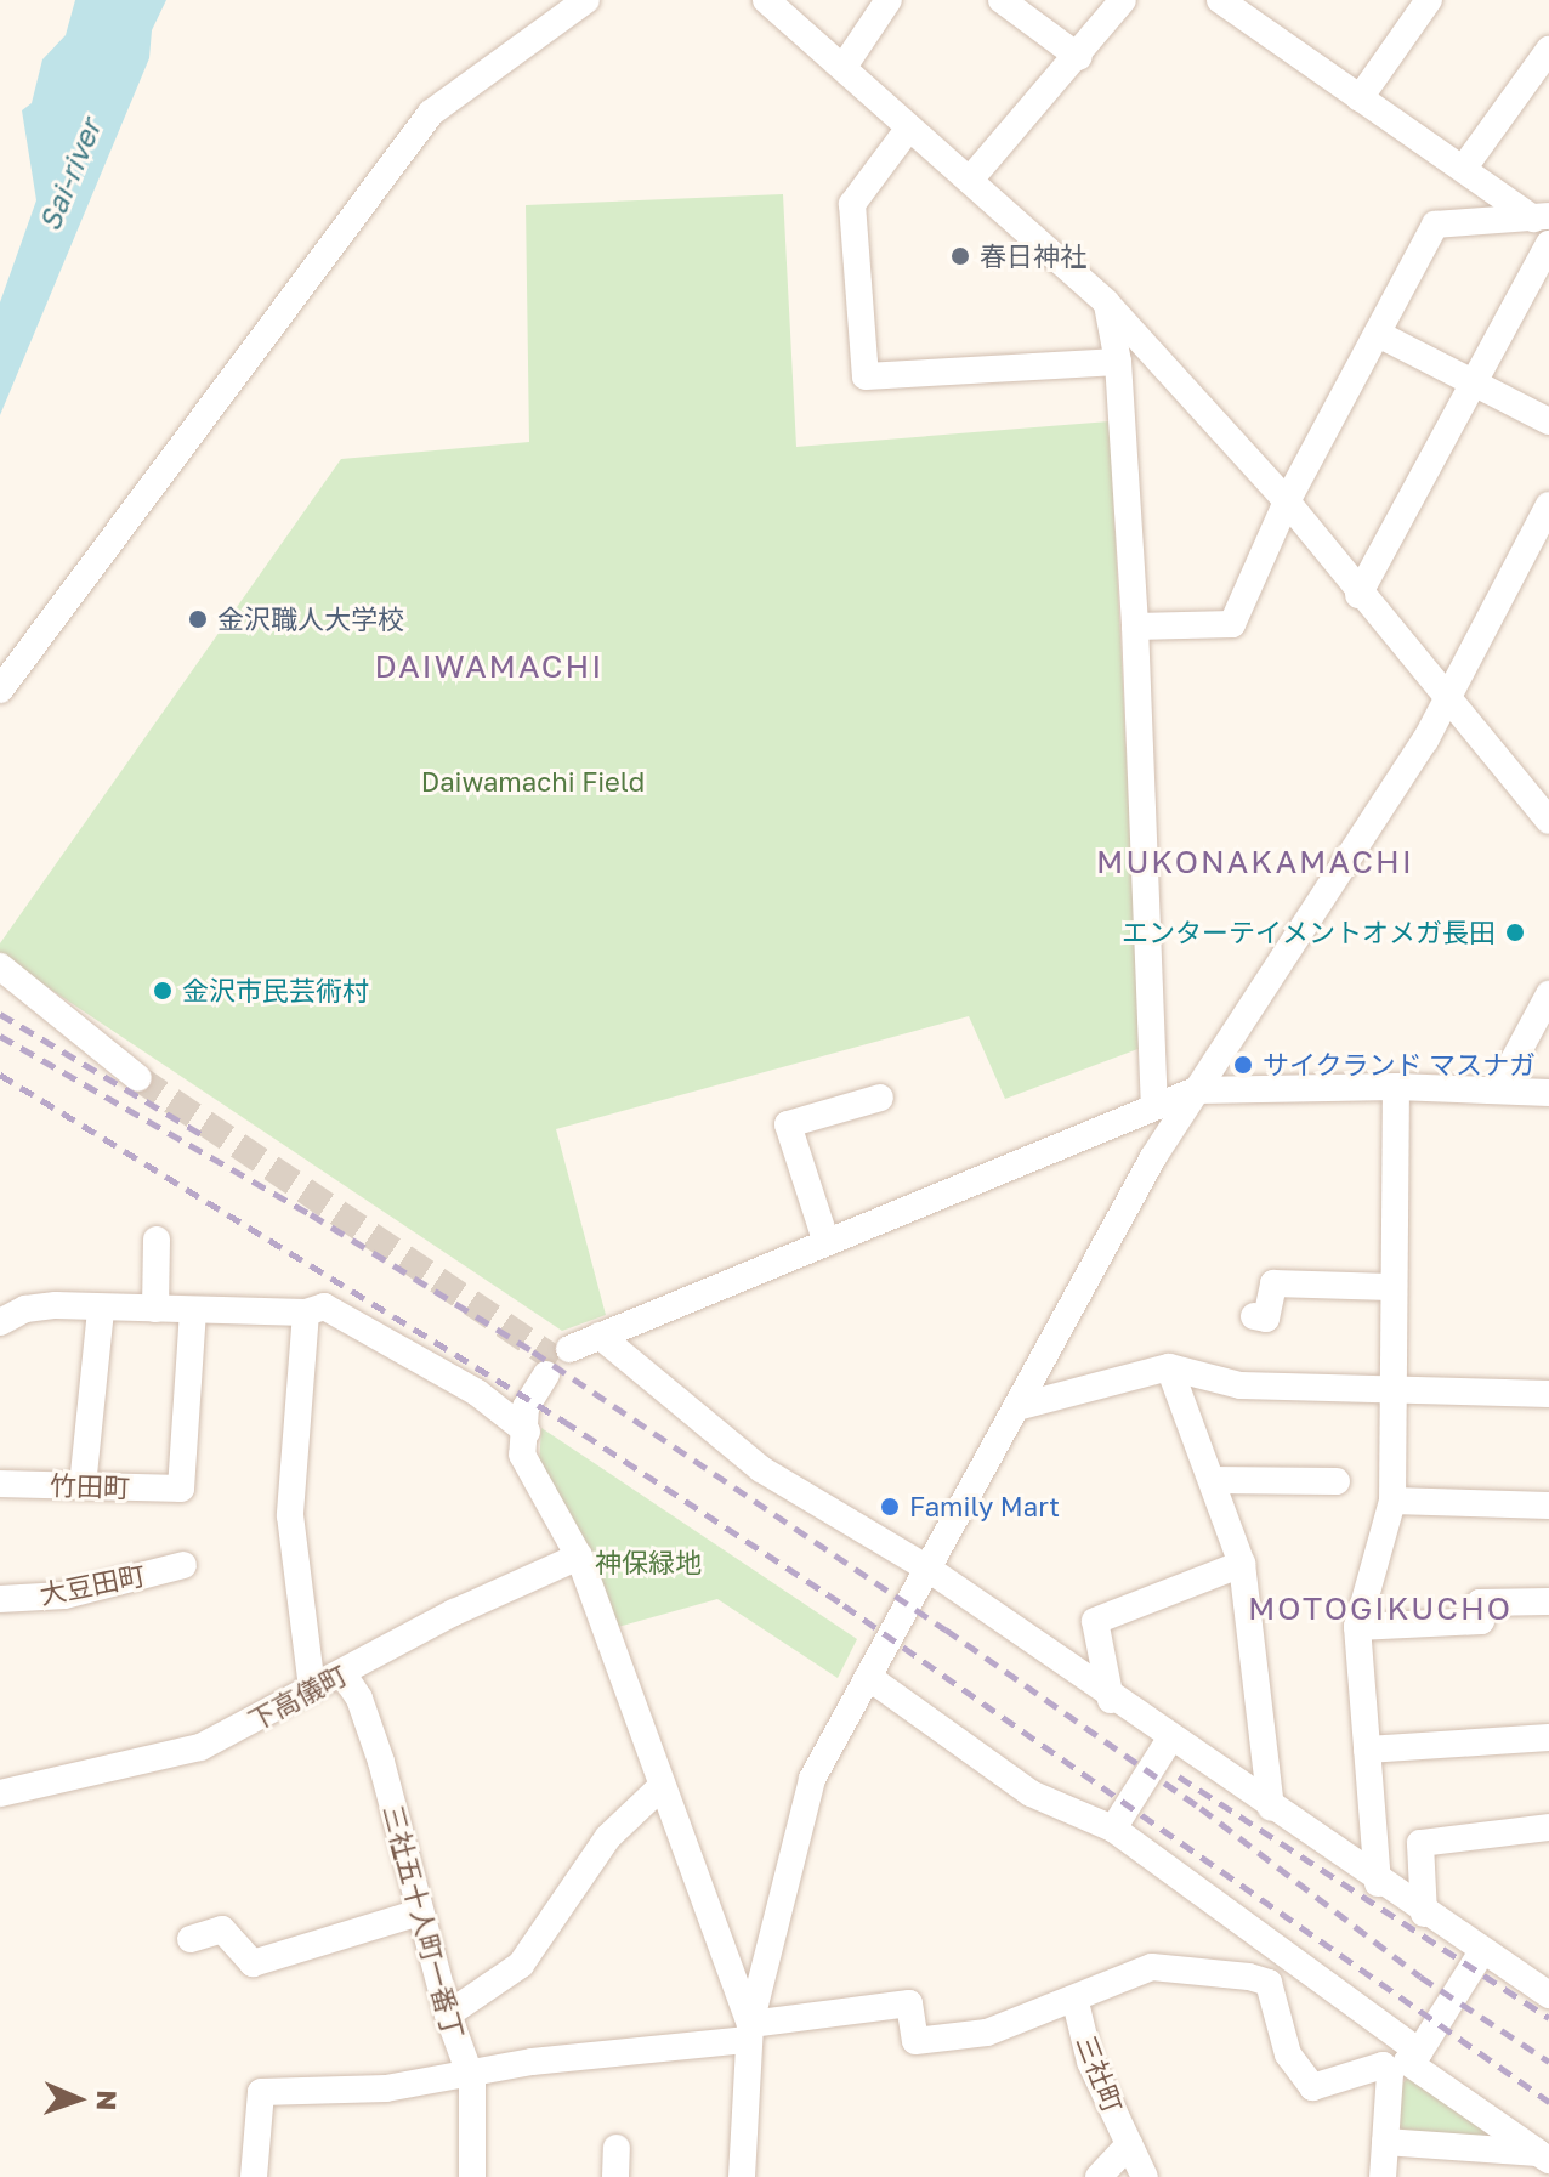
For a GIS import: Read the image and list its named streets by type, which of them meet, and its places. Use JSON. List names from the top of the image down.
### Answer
{
  "streets": {
    "street": [
      "竹田町",
      "大豆田町",
      "下高儀町",
      "三社五十人町一番丁",
      "三社町"
    ]
  },
  "crossings": [
    ["下高儀町", "三社五十人町一番丁"]
  ],
  "districts": ["DAIWAMACHI", "MUKONAKAMACHI", "MOTOGIKUCHO"],
  "water": ["Sai-river"],
  "parks": ["Daiwamachi Field", "神保緑地"],
  "places": [
    "春日神社",
    "金沢職人大学校",
    "エンターテイメントオメガ長田",
    "金沢市民芸術村",
    "サイクランド マスナガ",
    "Family Mart"
  ],
  "north": "right"
}
